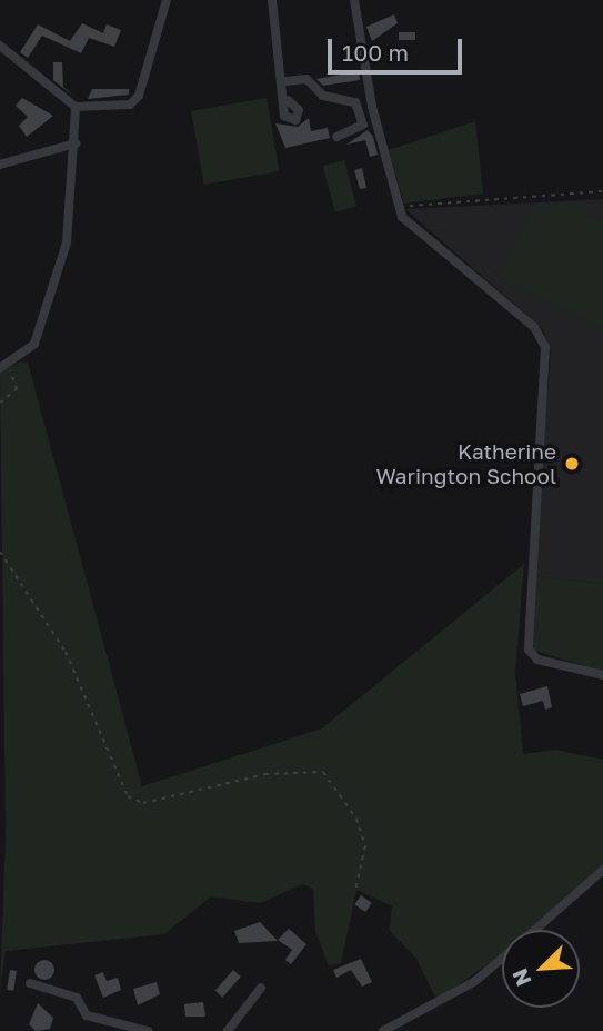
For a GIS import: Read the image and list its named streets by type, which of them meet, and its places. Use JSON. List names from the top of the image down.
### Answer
{
  "places": ["Katherine Warington School"],
  "scale_bar": "100 m",
  "north": "bottom left"
}
